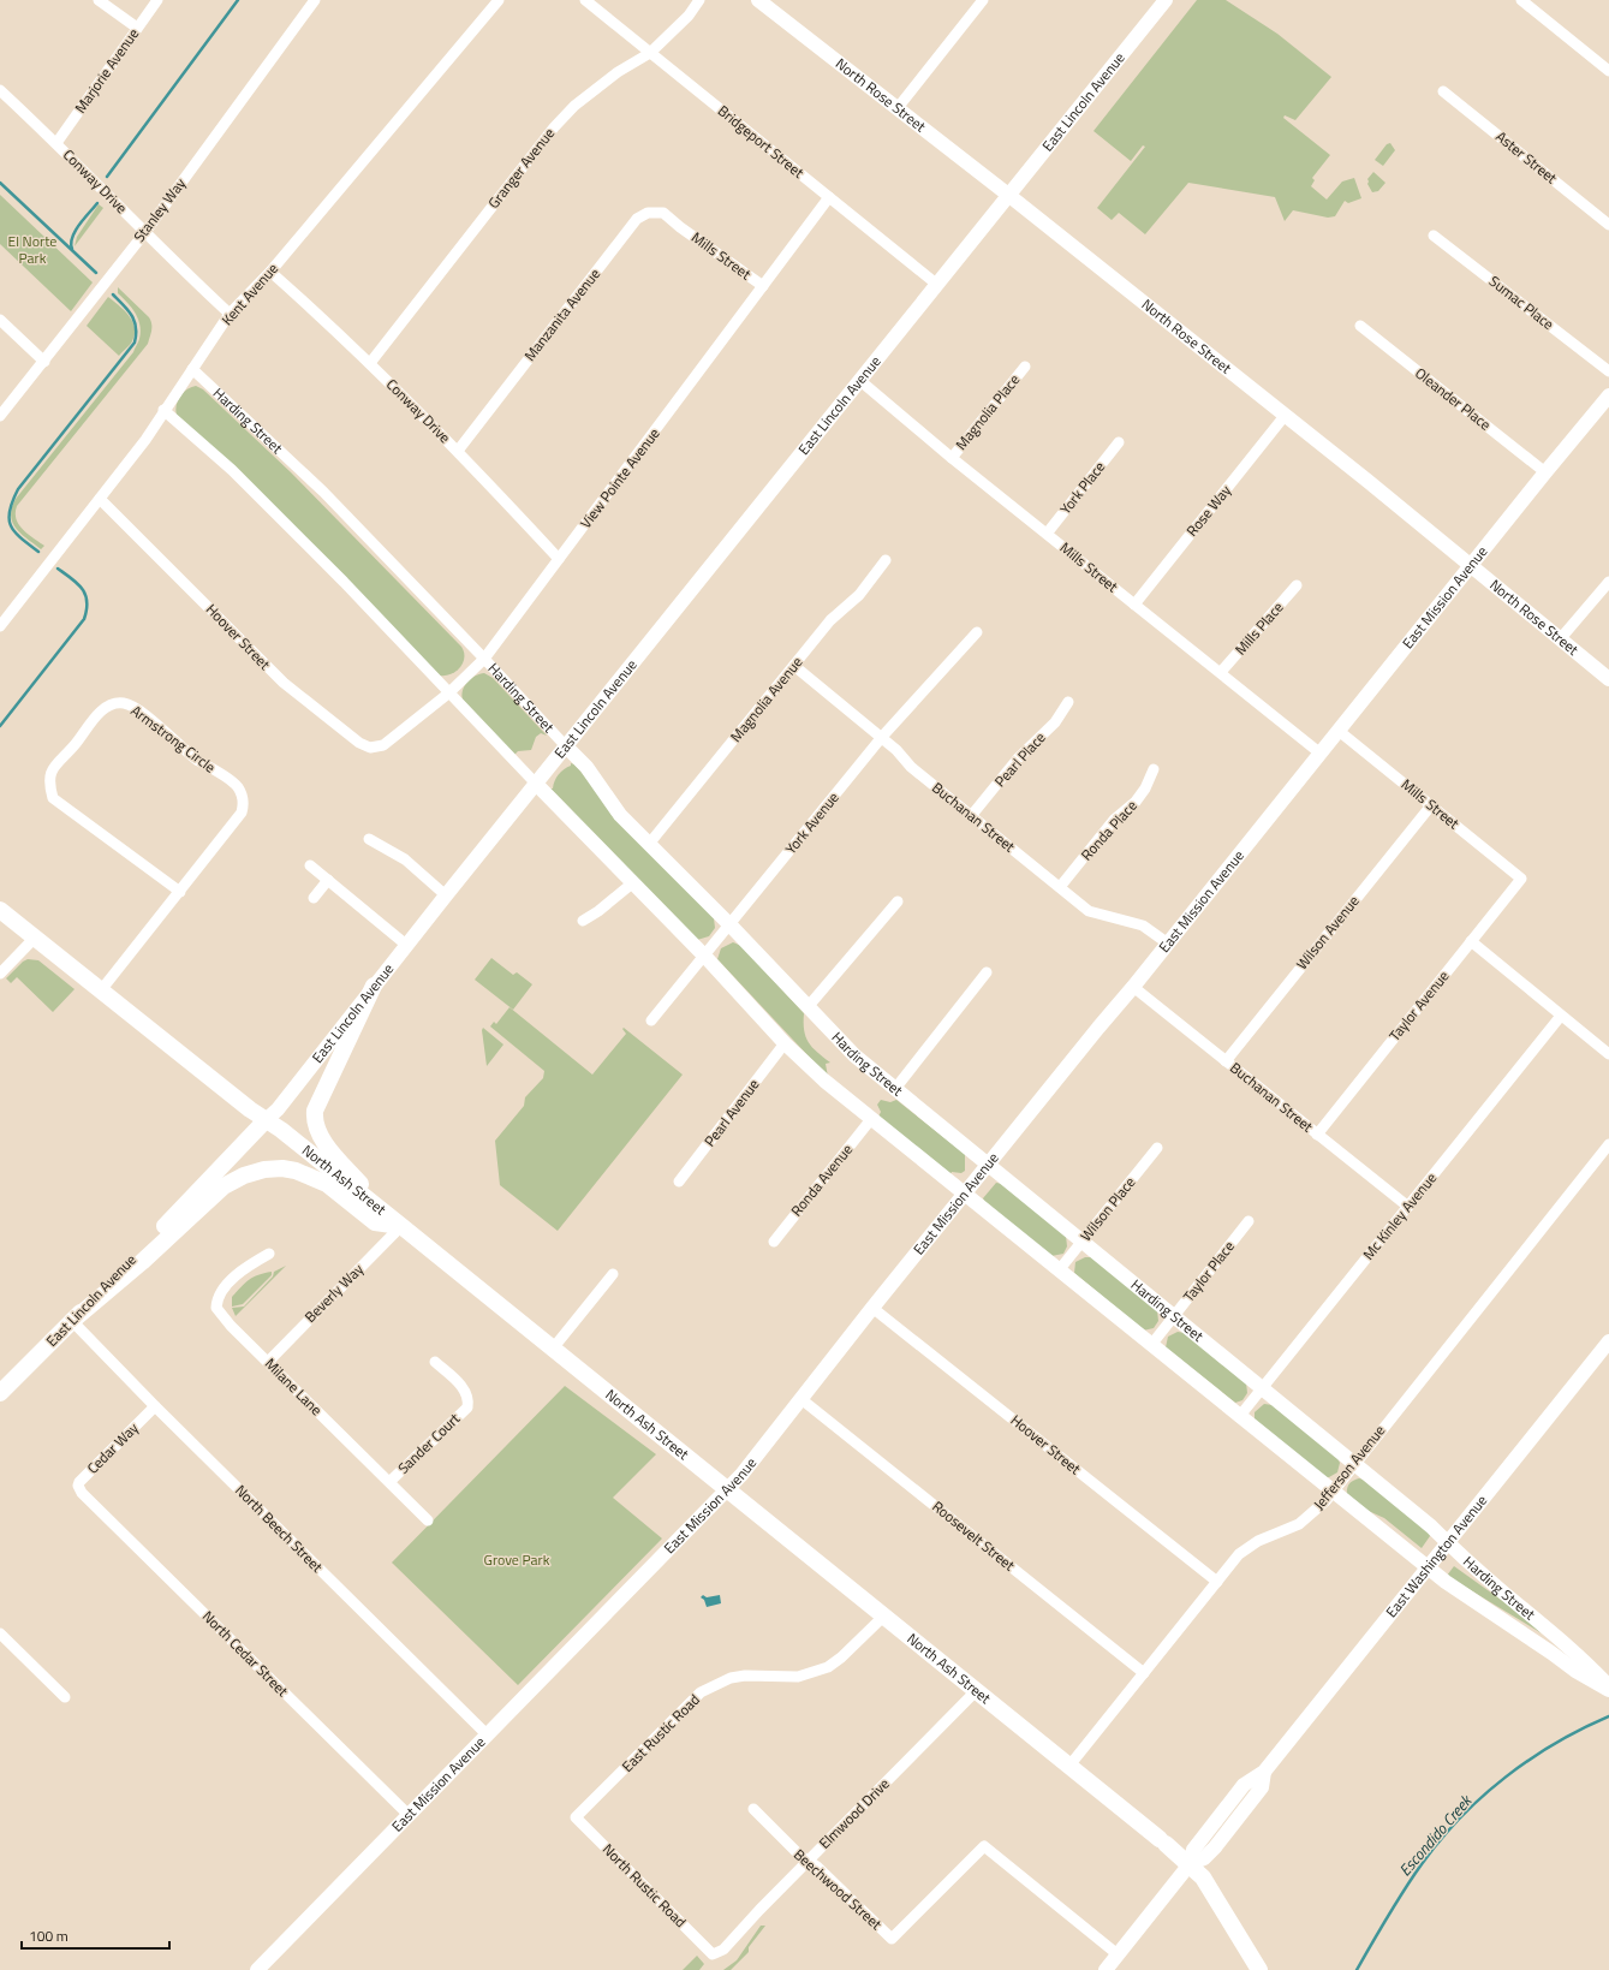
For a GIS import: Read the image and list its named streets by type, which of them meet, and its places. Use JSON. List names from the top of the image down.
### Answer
{
  "streets": {
    "main road": [
      "North Rose Street",
      "East Lincoln Avenue",
      "Harding Street",
      "East Mission Avenue",
      "North Ash Street",
      "East Washington Avenue"
    ],
    "street": [
      "Marjorie Avenue",
      "Bridgeport Street",
      "Aster Street",
      "Granger Avenue",
      "Conway Drive",
      "Stanley Way",
      "Mills Street",
      "Kent Avenue",
      "Sumac Place",
      "Manzanita Avenue",
      "Oleander Place",
      "Magnolia Place",
      "View Pointe Avenue",
      "York Place",
      "Rose Way",
      "Mills Place",
      "Hoover Street",
      "Magnolia Avenue",
      "Armstrong Circle",
      "Pearl Place",
      "Buchanan Street",
      "York Avenue",
      "Ronda Place",
      "Wilson Avenue",
      "Taylor Avenue",
      "Pearl Avenue",
      "Ronda Avenue",
      "Wilson Place",
      "Mc Kinley Avenue",
      "Taylor Place",
      "Beverly Way",
      "Milane Lane",
      "Sander Court",
      "Cedar Way",
      "Jefferson Avenue",
      "North Beech Street",
      "Roosevelt Street",
      "North Cedar Street",
      "East Rustic Road",
      "Elmwood Drive",
      "North Rustic Road",
      "Beechwood Street"
    ]
  },
  "crossings": [
    ["Marjorie Avenue", "Conway Drive"],
    ["North Rose Street", "East Lincoln Avenue"],
    ["North Rose Street", "Rose Way"],
    ["North Rose Street", "East Mission Avenue"],
    ["East Lincoln Avenue", "Bridgeport Street"],
    ["East Lincoln Avenue", "Mills Street"],
    ["East Lincoln Avenue", "Harding Street"],
    ["East Lincoln Avenue", "North Ash Street"],
    ["East Lincoln Avenue", "North Beech Street"],
    ["Bridgeport Street", "Granger Avenue"],
    ["Bridgeport Street", "View Pointe Avenue"],
    ["Granger Avenue", "Conway Drive"],
    ["Conway Drive", "Stanley Way"],
    ["Conway Drive", "Kent Avenue"],
    ["Conway Drive", "Manzanita Avenue"],
    ["Conway Drive", "View Pointe Avenue"],
    ["Mills Street", "Manzanita Avenue"],
    ["Mills Street", "Magnolia Place"],
    ["Mills Street", "View Pointe Avenue"],
    ["Mills Street", "York Place"],
    ["Mills Street", "Rose Way"],
    ["Mills Street", "East Mission Avenue"],
    ["Mills Street", "Mills Place"],
    ["Mills Street", "Wilson Avenue"],
    ["Mills Street", "Taylor Avenue"],
    ["Kent Avenue", "Harding Street"],
    ["Kent Avenue", "Hoover Street"],
    ["Oleander Place", "East Mission Avenue"],
    ["Harding Street", "View Pointe Avenue"],
    ["Harding Street", "East Mission Avenue"],
    ["Harding Street", "Magnolia Avenue"],
    ["Harding Street", "York Avenue"],
    ["Harding Street", "Pearl Avenue"],
    ["Harding Street", "Ronda Avenue"],
    ["Harding Street", "Wilson Place"],
    ["Harding Street", "Mc Kinley Avenue"],
    ["Harding Street", "Taylor Place"],
    ["Harding Street", "Jefferson Avenue"],
    ["Harding Street", "East Washington Avenue"],
    ["View Pointe Avenue", "Hoover Street"],
    ["East Mission Avenue", "Hoover Street"],
    ["East Mission Avenue", "Buchanan Street"],
    ["East Mission Avenue", "North Ash Street"],
    ["East Mission Avenue", "North Beech Street"],
    ["East Mission Avenue", "Roosevelt Street"],
    ["East Mission Avenue", "North Cedar Street"],
    ["Hoover Street", "Jefferson Avenue"],
    ["Magnolia Avenue", "Buchanan Street"],
    ["Armstrong Circle", "North Ash Street"],
    ["Pearl Place", "Buchanan Street"],
    ["Buchanan Street", "York Avenue"],
    ["Buchanan Street", "Ronda Place"],
    ["Buchanan Street", "Wilson Avenue"],
    ["Buchanan Street", "Taylor Avenue"],
    ["Buchanan Street", "Mc Kinley Avenue"],
    ["North Ash Street", "Beverly Way"],
    ["North Ash Street", "Jefferson Avenue"],
    ["North Ash Street", "East Washington Avenue"],
    ["North Ash Street", "East Rustic Road"],
    ["North Ash Street", "Elmwood Drive"],
    ["Beverly Way", "Milane Lane"],
    ["Milane Lane", "Sander Court"],
    ["Cedar Way", "North Beech Street"],
    ["Cedar Way", "North Cedar Street"],
    ["Jefferson Avenue", "Roosevelt Street"],
    ["East Washington Avenue", "Beechwood Street"],
    ["East Rustic Road", "North Rustic Road"],
    ["Elmwood Drive", "North Rustic Road"],
    ["Elmwood Drive", "Beechwood Street"]
  ],
  "water": ["Escondido Creek"],
  "parks": ["El Norte Park", "Grove Park"],
  "scale_bar": "100 m"
}
